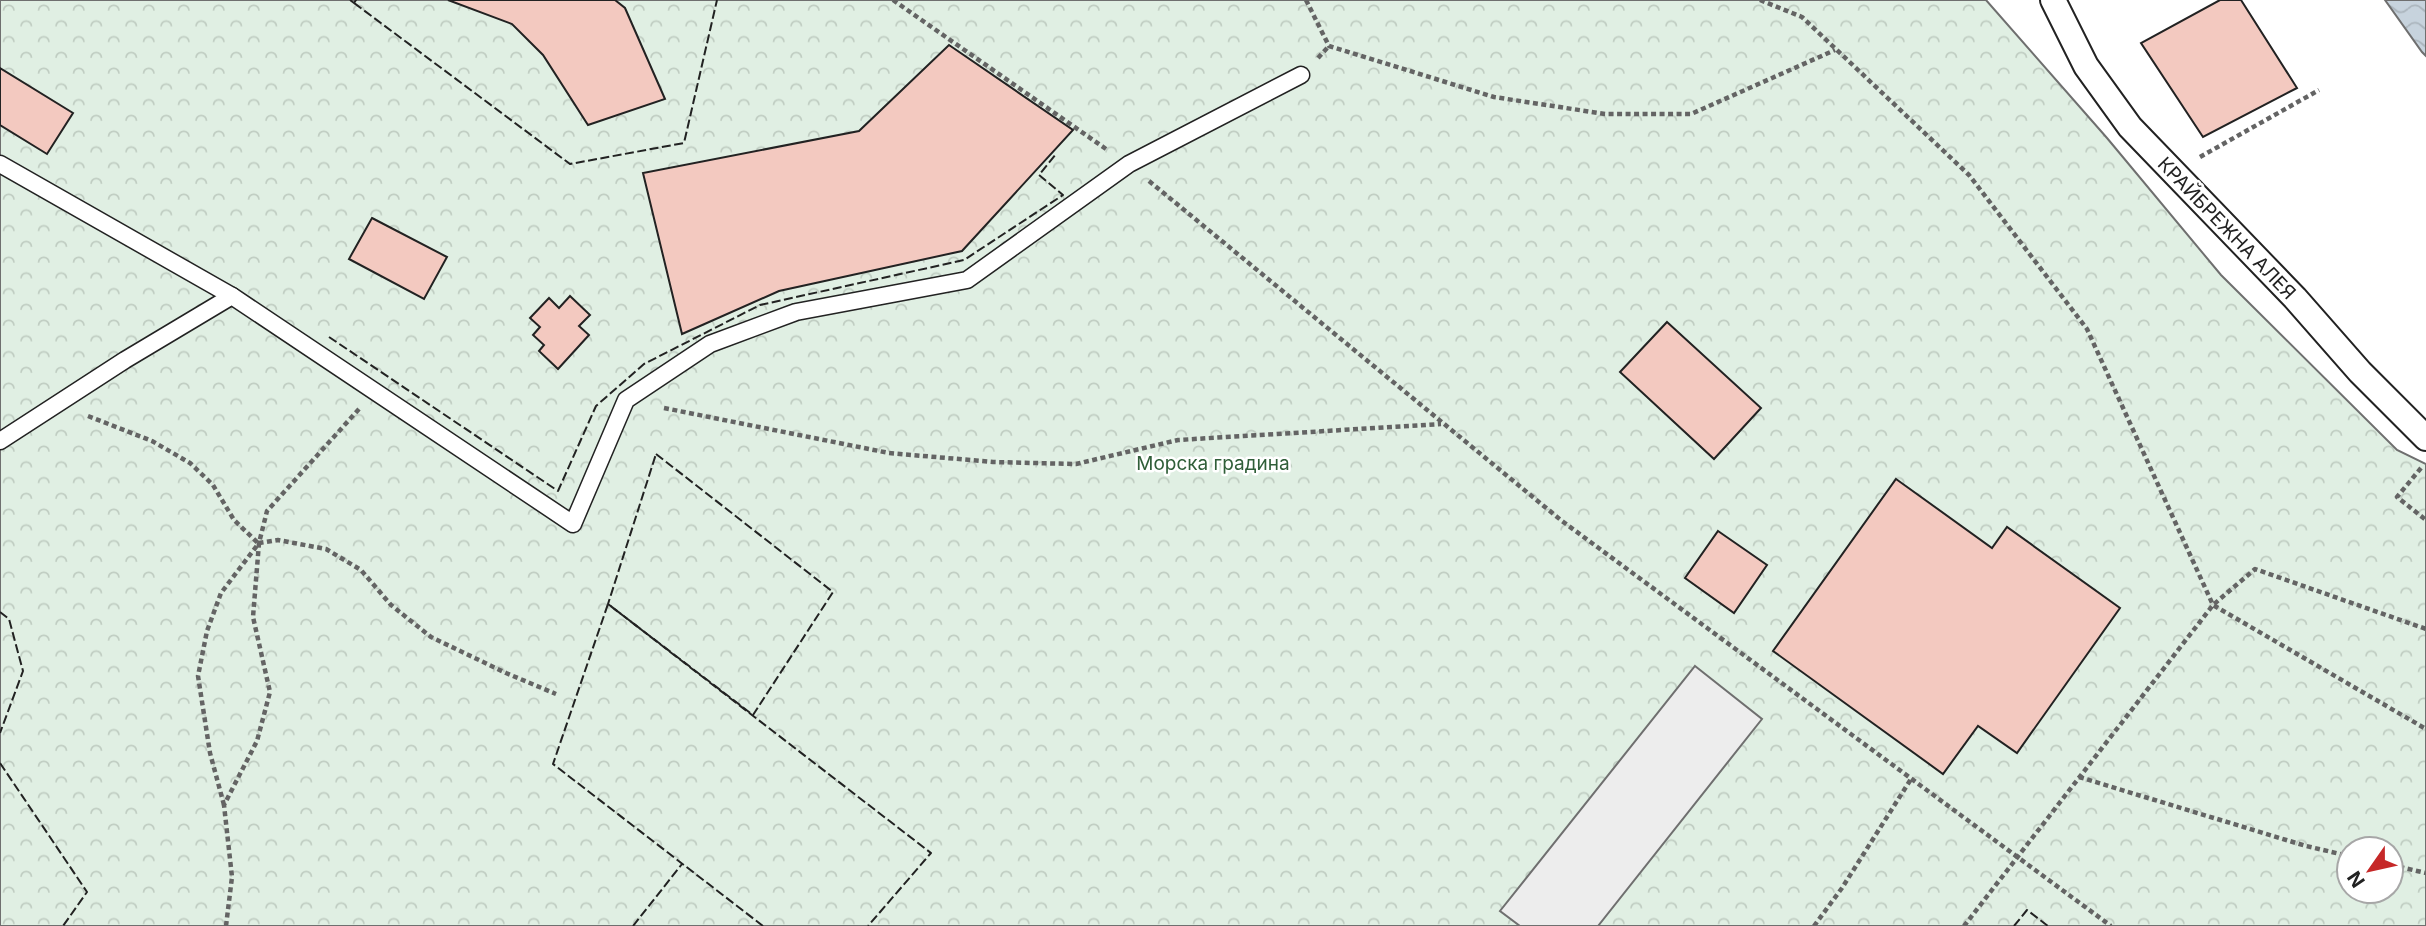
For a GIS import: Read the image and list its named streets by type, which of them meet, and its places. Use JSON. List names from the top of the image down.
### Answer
{
  "streets": {
    "street": ["КРАЙБРЕЖНА АЛЕЯ"]
  },
  "parks": ["Морска градина"],
  "north": "bottom left"
}
